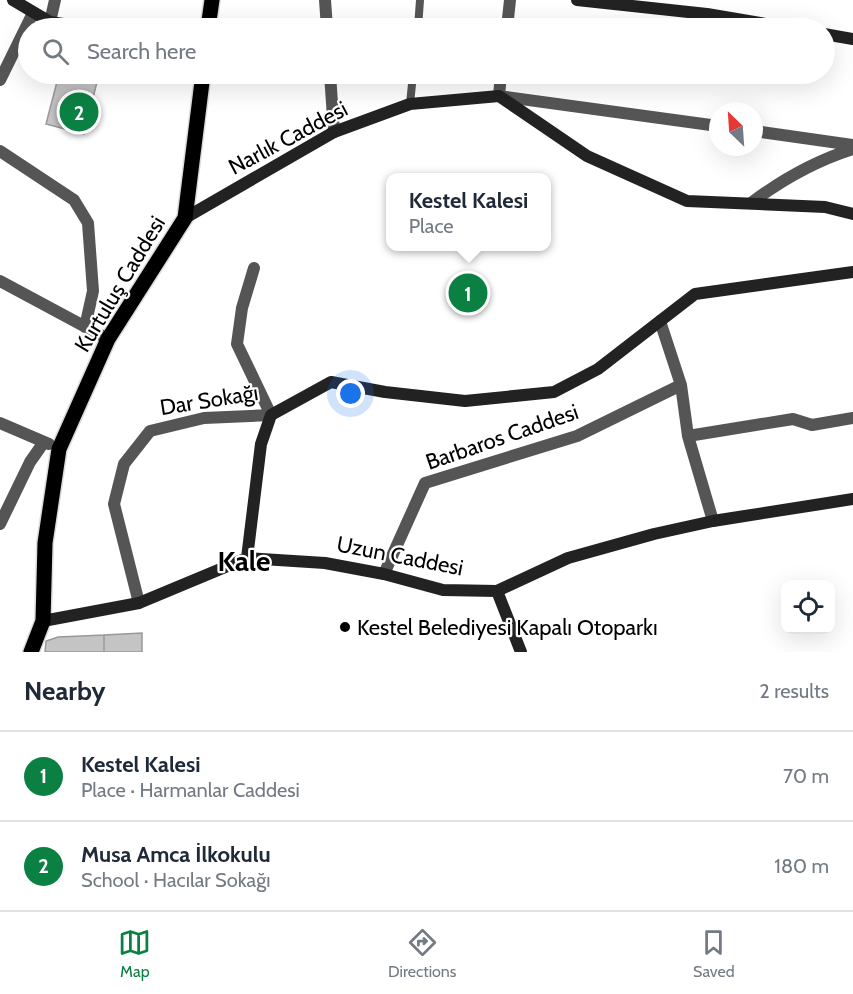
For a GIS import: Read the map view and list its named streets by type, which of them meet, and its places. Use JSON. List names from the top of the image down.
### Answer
{
  "streets": {
    "main road": ["Kurtuluş Caddesi"],
    "street": [
      "Narlık Caddesi",
      "Dar Sokağı",
      "Barbaros Caddesi",
      "Uzun Caddesi"
    ]
  },
  "crossings": [
    ["Narlık Caddesi", "Kurtuluş Caddesi"],
    ["Kurtuluş Caddesi", "Uzun Caddesi"],
    ["Dar Sokağı", "Uzun Caddesi"],
    ["Barbaros Caddesi", "Uzun Caddesi"]
  ],
  "districts": ["Kale"],
  "places": ["Kestel Belediyesi Kapalı Otoparkı"],
  "north": "top left",
  "page": {
    "search": "Search here",
    "pins": ["2", "1"],
    "popup": ["Kestel Kalesi", "Place"],
    "heading": ["Nearby", "2 results"],
    "list": [
      {
        "mark": "1",
        "name": "Kestel Kalesi",
        "note": "Place · Harmanlar Caddesi",
        "value": "70 m"
      },
      {
        "mark": "2",
        "name": "Musa Amca İlkokulu",
        "note": "School · Hacılar Sokağı",
        "value": "180 m"
      }
    ],
    "nav": ["Map", "Directions", "Saved"]
  }
}
